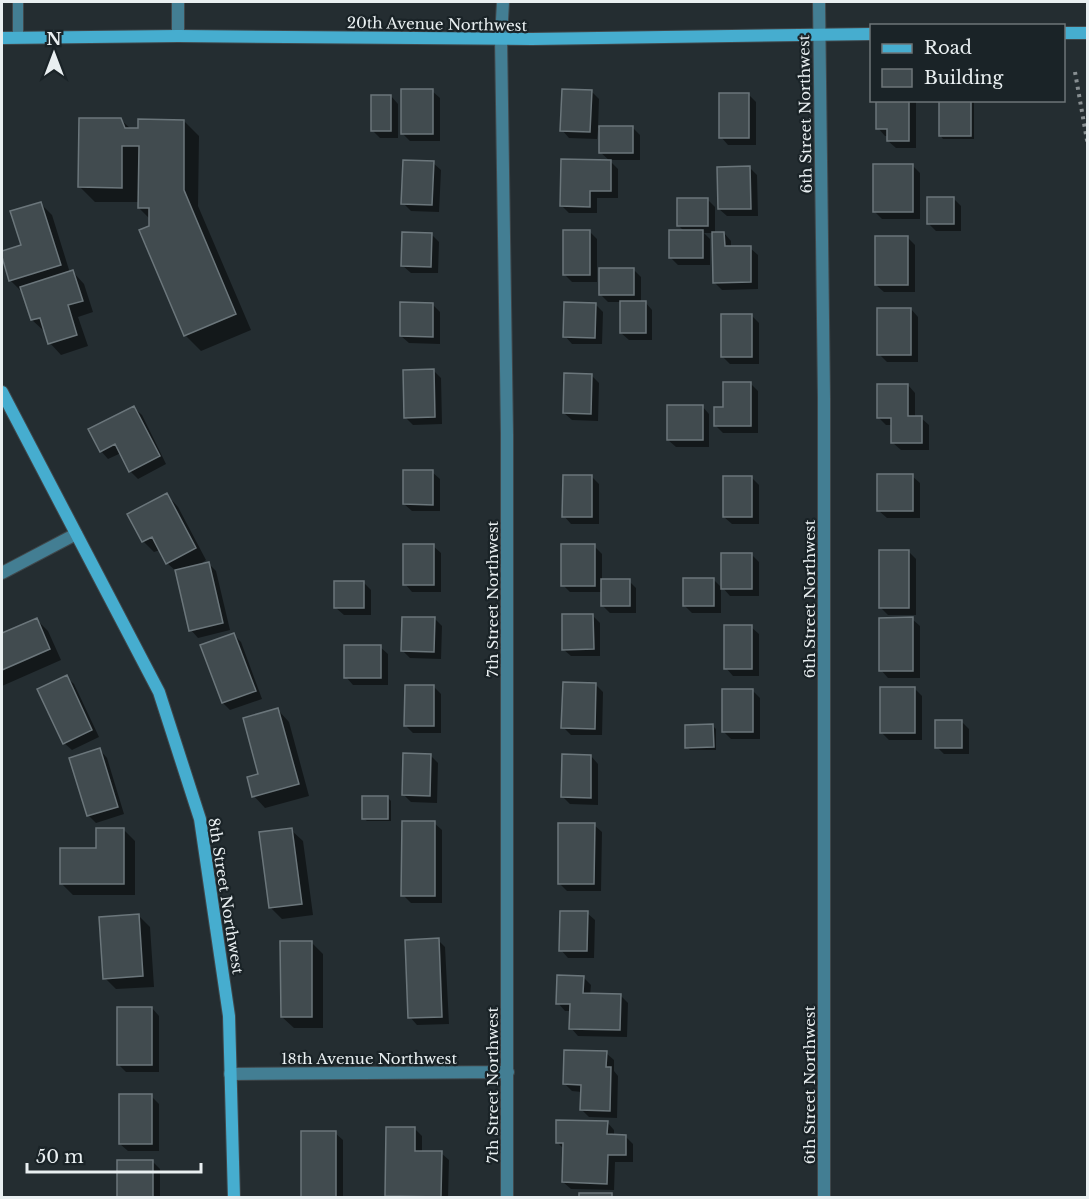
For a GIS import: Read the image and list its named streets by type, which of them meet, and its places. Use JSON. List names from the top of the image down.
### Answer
{
  "streets": {
    "street": [
      "20th Avenue Northwest",
      "6th Street Northwest",
      "7th Street Northwest",
      "8th Street Northwest",
      "18th Avenue Northwest"
    ]
  },
  "crossings": [
    ["20th Avenue Northwest", "6th Street Northwest"],
    ["20th Avenue Northwest", "7th Street Northwest"],
    ["7th Street Northwest", "18th Avenue Northwest"],
    ["8th Street Northwest", "18th Avenue Northwest"]
  ],
  "legend": ["Road", "Building"],
  "scale_bar": "50 m",
  "north": "top"
}
